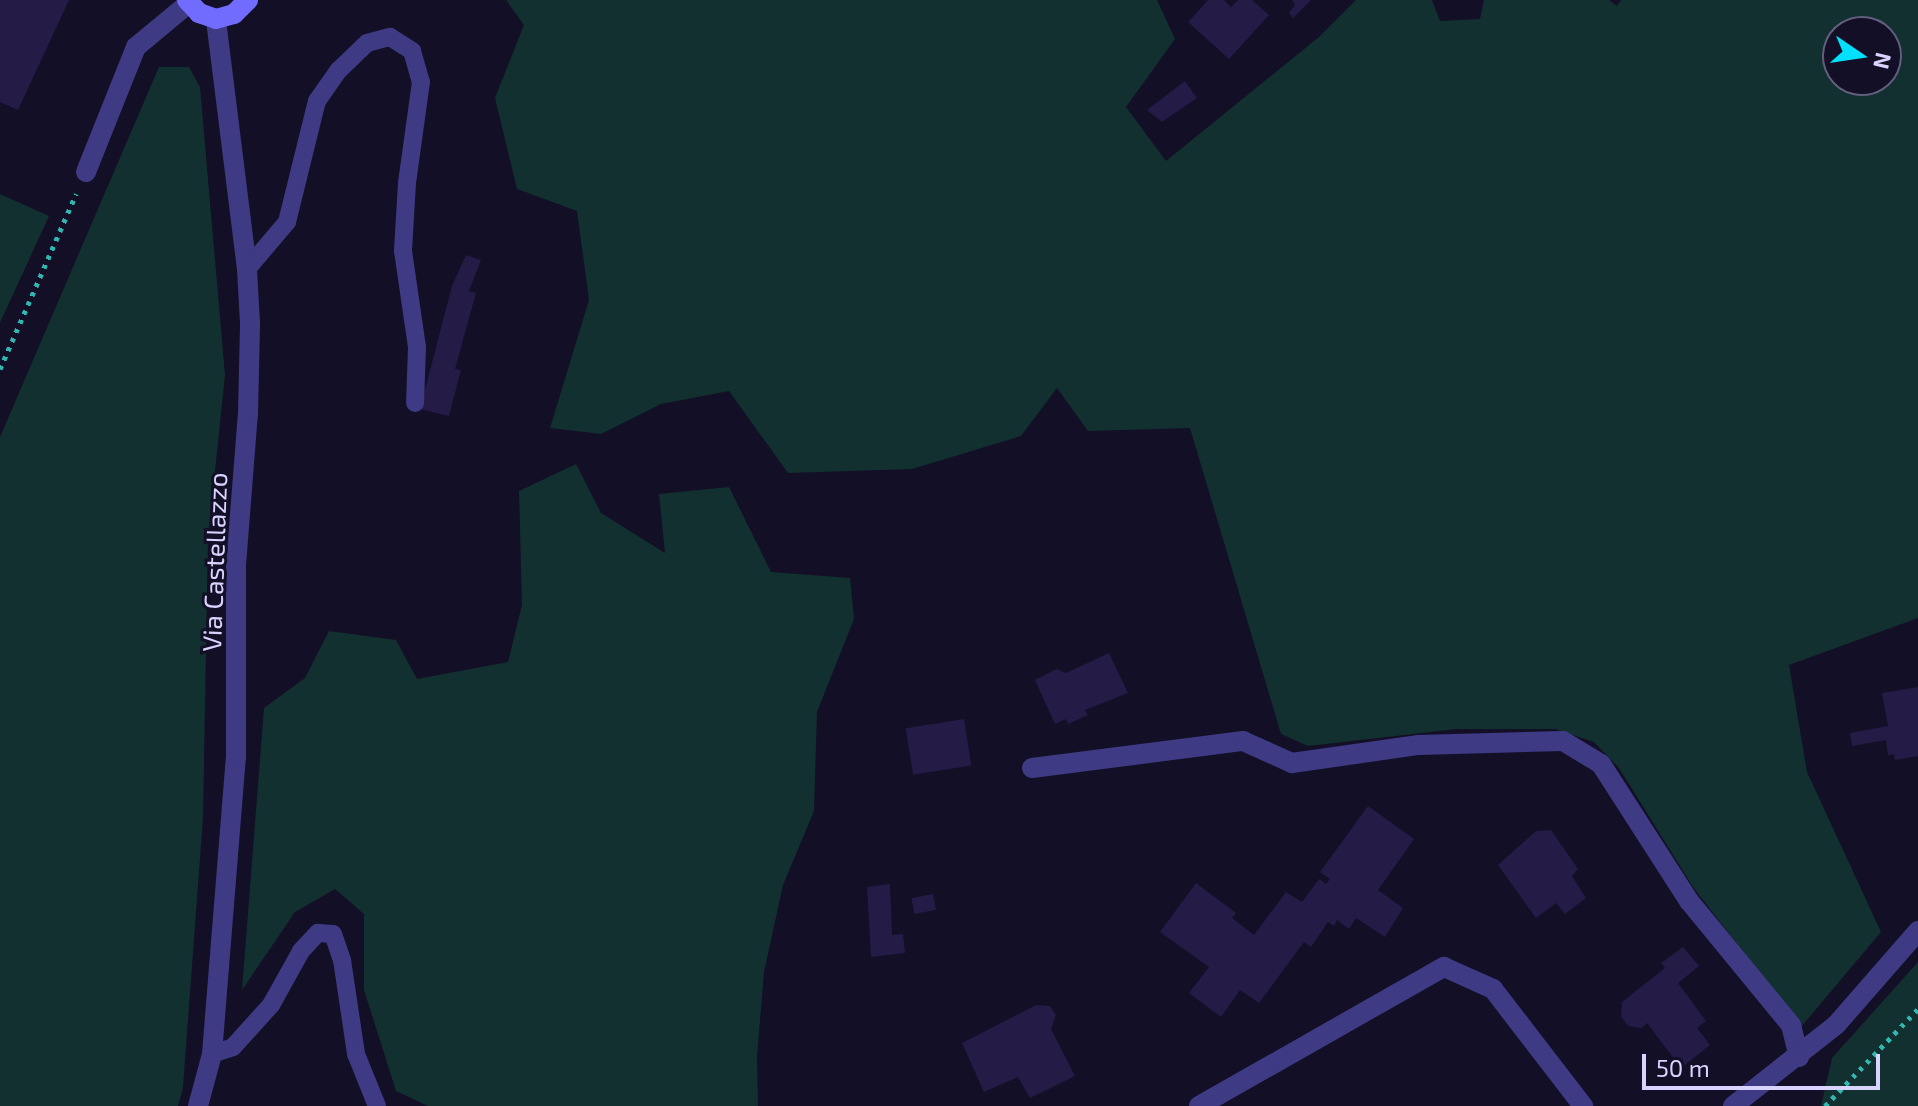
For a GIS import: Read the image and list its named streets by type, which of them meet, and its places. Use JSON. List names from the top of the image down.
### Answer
{
  "streets": {
    "street": ["Via Castellazzo"]
  },
  "scale_bar": "50 m",
  "north": "right"
}
